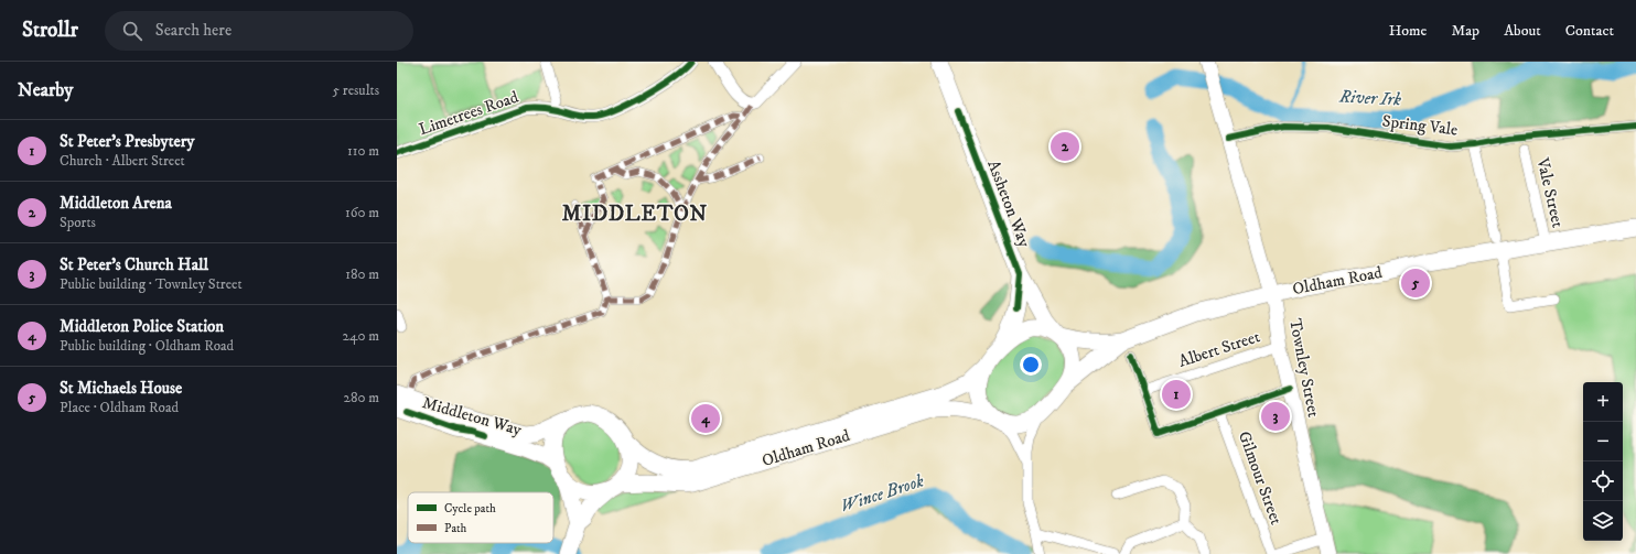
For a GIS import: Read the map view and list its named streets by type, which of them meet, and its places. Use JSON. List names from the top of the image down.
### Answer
{
  "streets": {
    "main road": [
      "Assheton Way",
      "Oldham Road",
      "Townley Street",
      "Middleton Way"
    ],
    "street": [
      "Limetrees Road",
      "Spring Vale",
      "Vale Street",
      "Albert Street",
      "Gilmour Street"
    ]
  },
  "crossings": [
    ["Spring Vale", "Townley Street"],
    ["Vale Street", "Oldham Road"],
    ["Assheton Way", "Oldham Road"],
    ["Oldham Road", "Townley Street"],
    ["Oldham Road", "Middleton Way"],
    ["Albert Street", "Townley Street"]
  ],
  "districts": ["MIDDLETON"],
  "water": ["River Irk", "Wince Brook"],
  "legend": ["Cycle path", "Path"],
  "page": {
    "header": "Strollr",
    "search": "Search here",
    "nav": [
      "Home",
      "Map",
      "About",
      "Contact"
    ],
    "heading": ["Nearby", "5 results"],
    "list": [
      {
        "mark": "1",
        "name": "St Peter's Presbytery",
        "note": "Church · Albert Street",
        "value": "110 m"
      },
      {
        "mark": "2",
        "name": "Middleton Arena",
        "note": "Sports",
        "value": "160 m"
      },
      {
        "mark": "3",
        "name": "St Peter's Church Hall",
        "note": "Public building · Townley Street",
        "value": "180 m"
      },
      {
        "mark": "4",
        "name": "Middleton Police Station",
        "note": "Public building · Oldham Road",
        "value": "240 m"
      },
      {
        "mark": "5",
        "name": "St Michaels House",
        "note": "Place · Oldham Road",
        "value": "280 m"
      }
    ],
    "pins": [
      "2",
      "5",
      "1",
      "3",
      "4"
    ],
    "map_buttons": ["+", "−"]
  }
}
